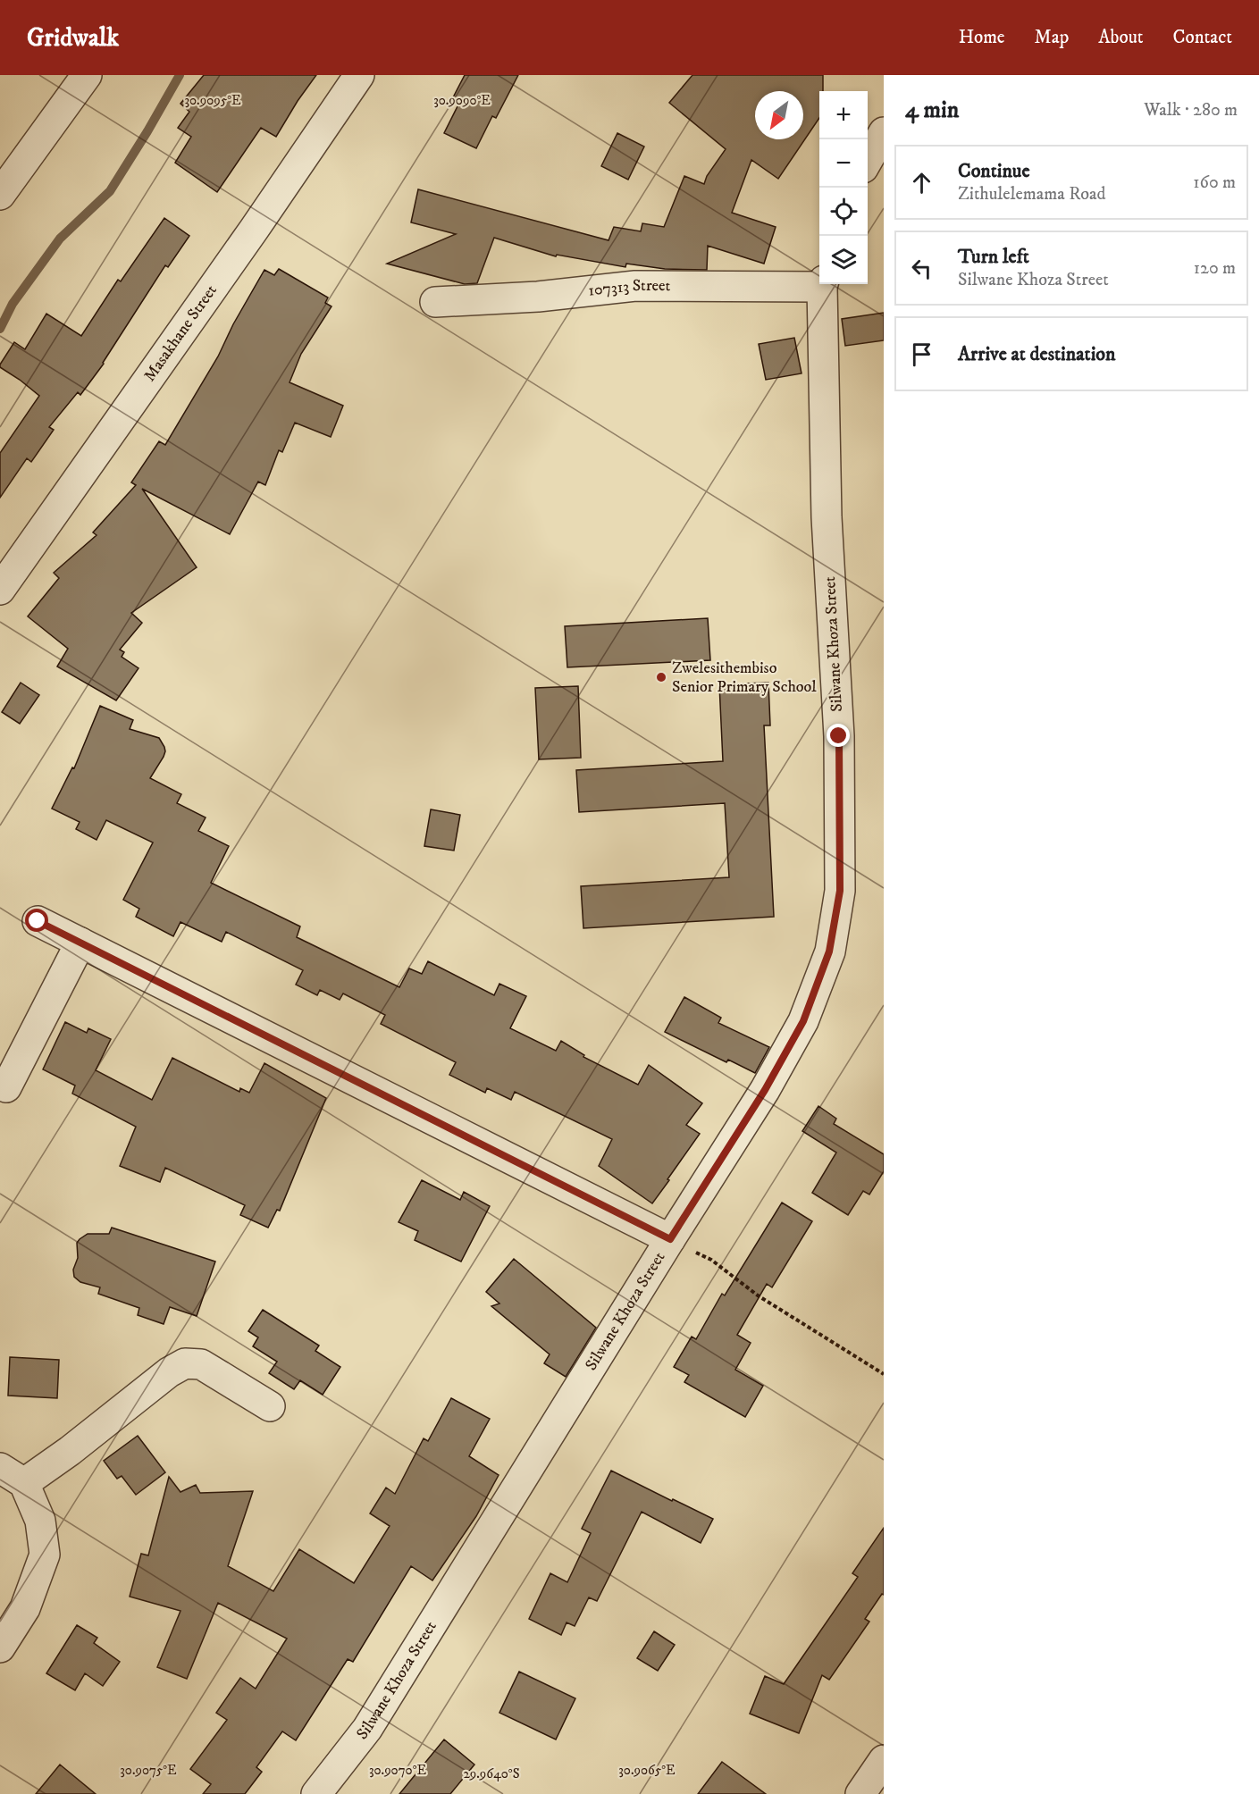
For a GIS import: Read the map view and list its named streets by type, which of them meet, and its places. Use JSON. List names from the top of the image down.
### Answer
{
  "streets": {
    "street": ["107313 Street", "Masakhane Street", "Silwane Khoza Street"]
  },
  "places": ["Zwelesithembiso Senior Primary School"],
  "north": "bottom left",
  "page": {
    "header": "Gridwalk",
    "nav": [
      "Home",
      "Map",
      "About",
      "Contact"
    ],
    "heading": ["4 min", "Walk · 280 m"],
    "map_buttons": ["+", "−"],
    "list": [
      ["Continue", "Zithulelemama Road", "160 m"],
      ["Turn left", "Silwane Khoza Street", "120 m"],
      "Arrive at destination"
    ]
  },
  "coordinates": [
    "30.9095°E",
    "30.9090°E",
    "30.9075°E",
    "30.9070°E",
    "30.9065°E",
    "29.9640°S"
  ]
}
